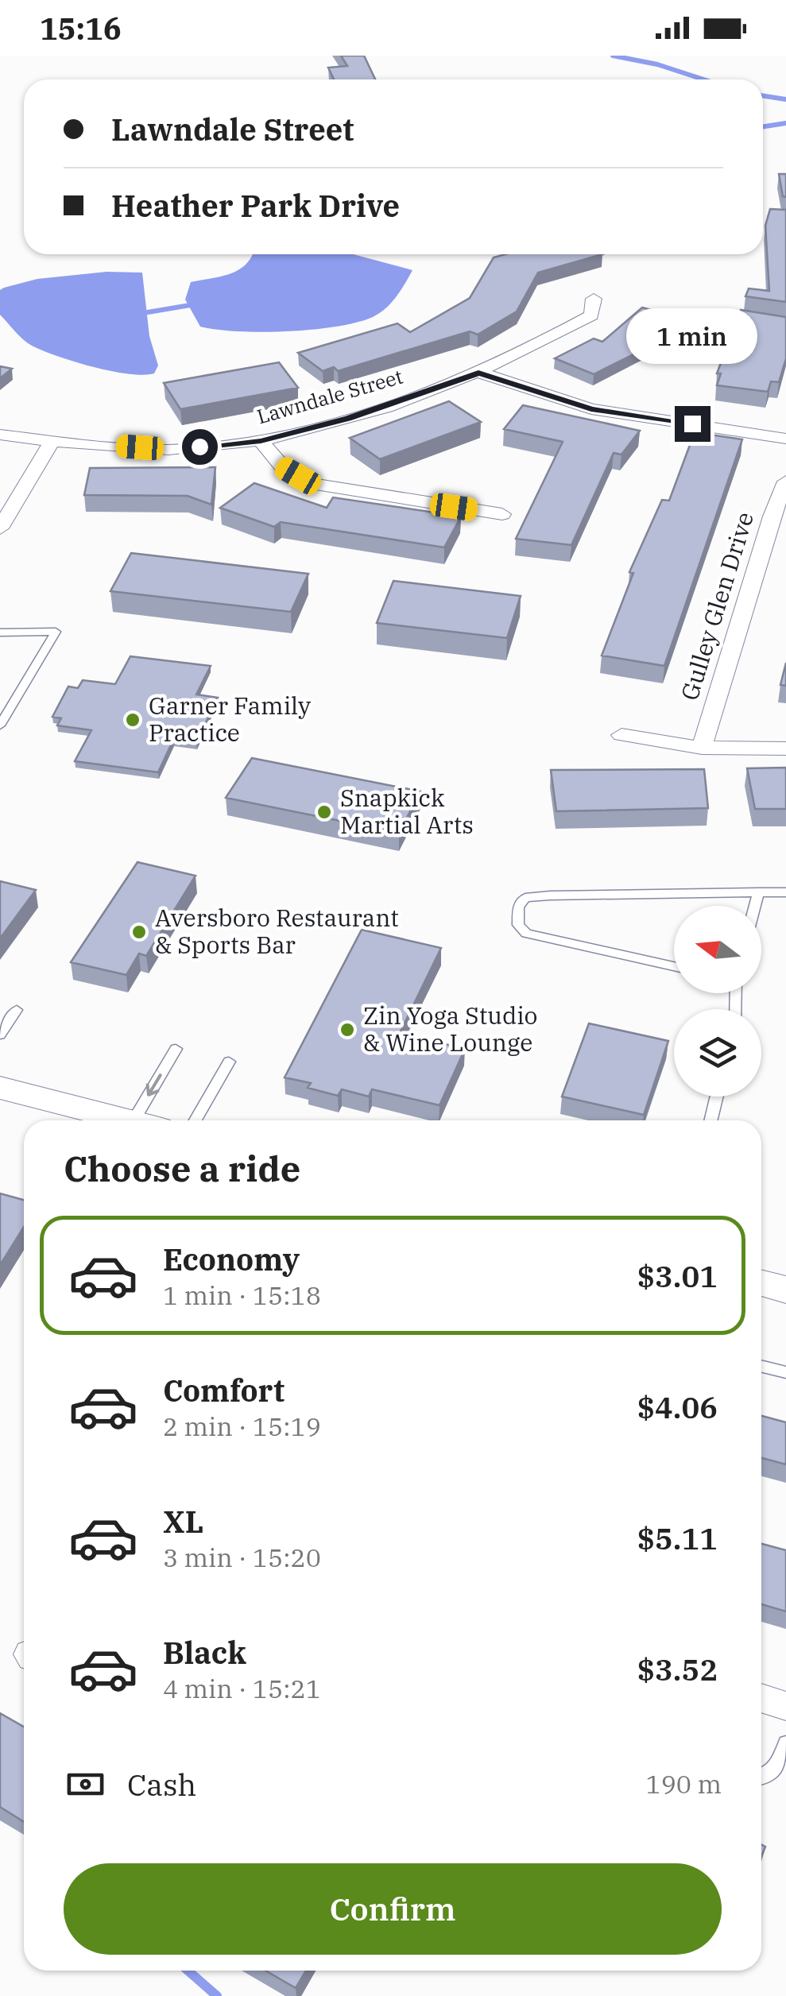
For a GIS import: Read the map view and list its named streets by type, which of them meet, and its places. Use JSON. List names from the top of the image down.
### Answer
{
  "streets": {
    "street": ["Lawndale Street", "Gulley Glen Drive"]
  },
  "places": [
    "Garner Family Practice",
    "Snapkick Martial Arts",
    "Aversboro Restaurant & Sports Bar",
    "Zin Yoga Studio & Wine Lounge"
  ],
  "north": "left",
  "page": {
    "status": "15:16",
    "banner": ["Lawndale Street", "Heather Park Drive"],
    "bubble": "1 min",
    "heading": "Choose a ride",
    "list": [
      {
        "name": "Economy",
        "note": "1 min · 15:18",
        "value": "$3.01"
      },
      {
        "name": "Comfort",
        "note": "2 min · 15:19",
        "value": "$4.06"
      },
      {
        "name": "XL",
        "note": "3 min · 15:20",
        "value": "$5.11"
      },
      {
        "name": "Black",
        "note": "4 min · 15:21",
        "value": "$3.52"
      }
    ],
    "pay": ["Cash", "190 m"],
    "buttons": "Confirm"
  }
}
